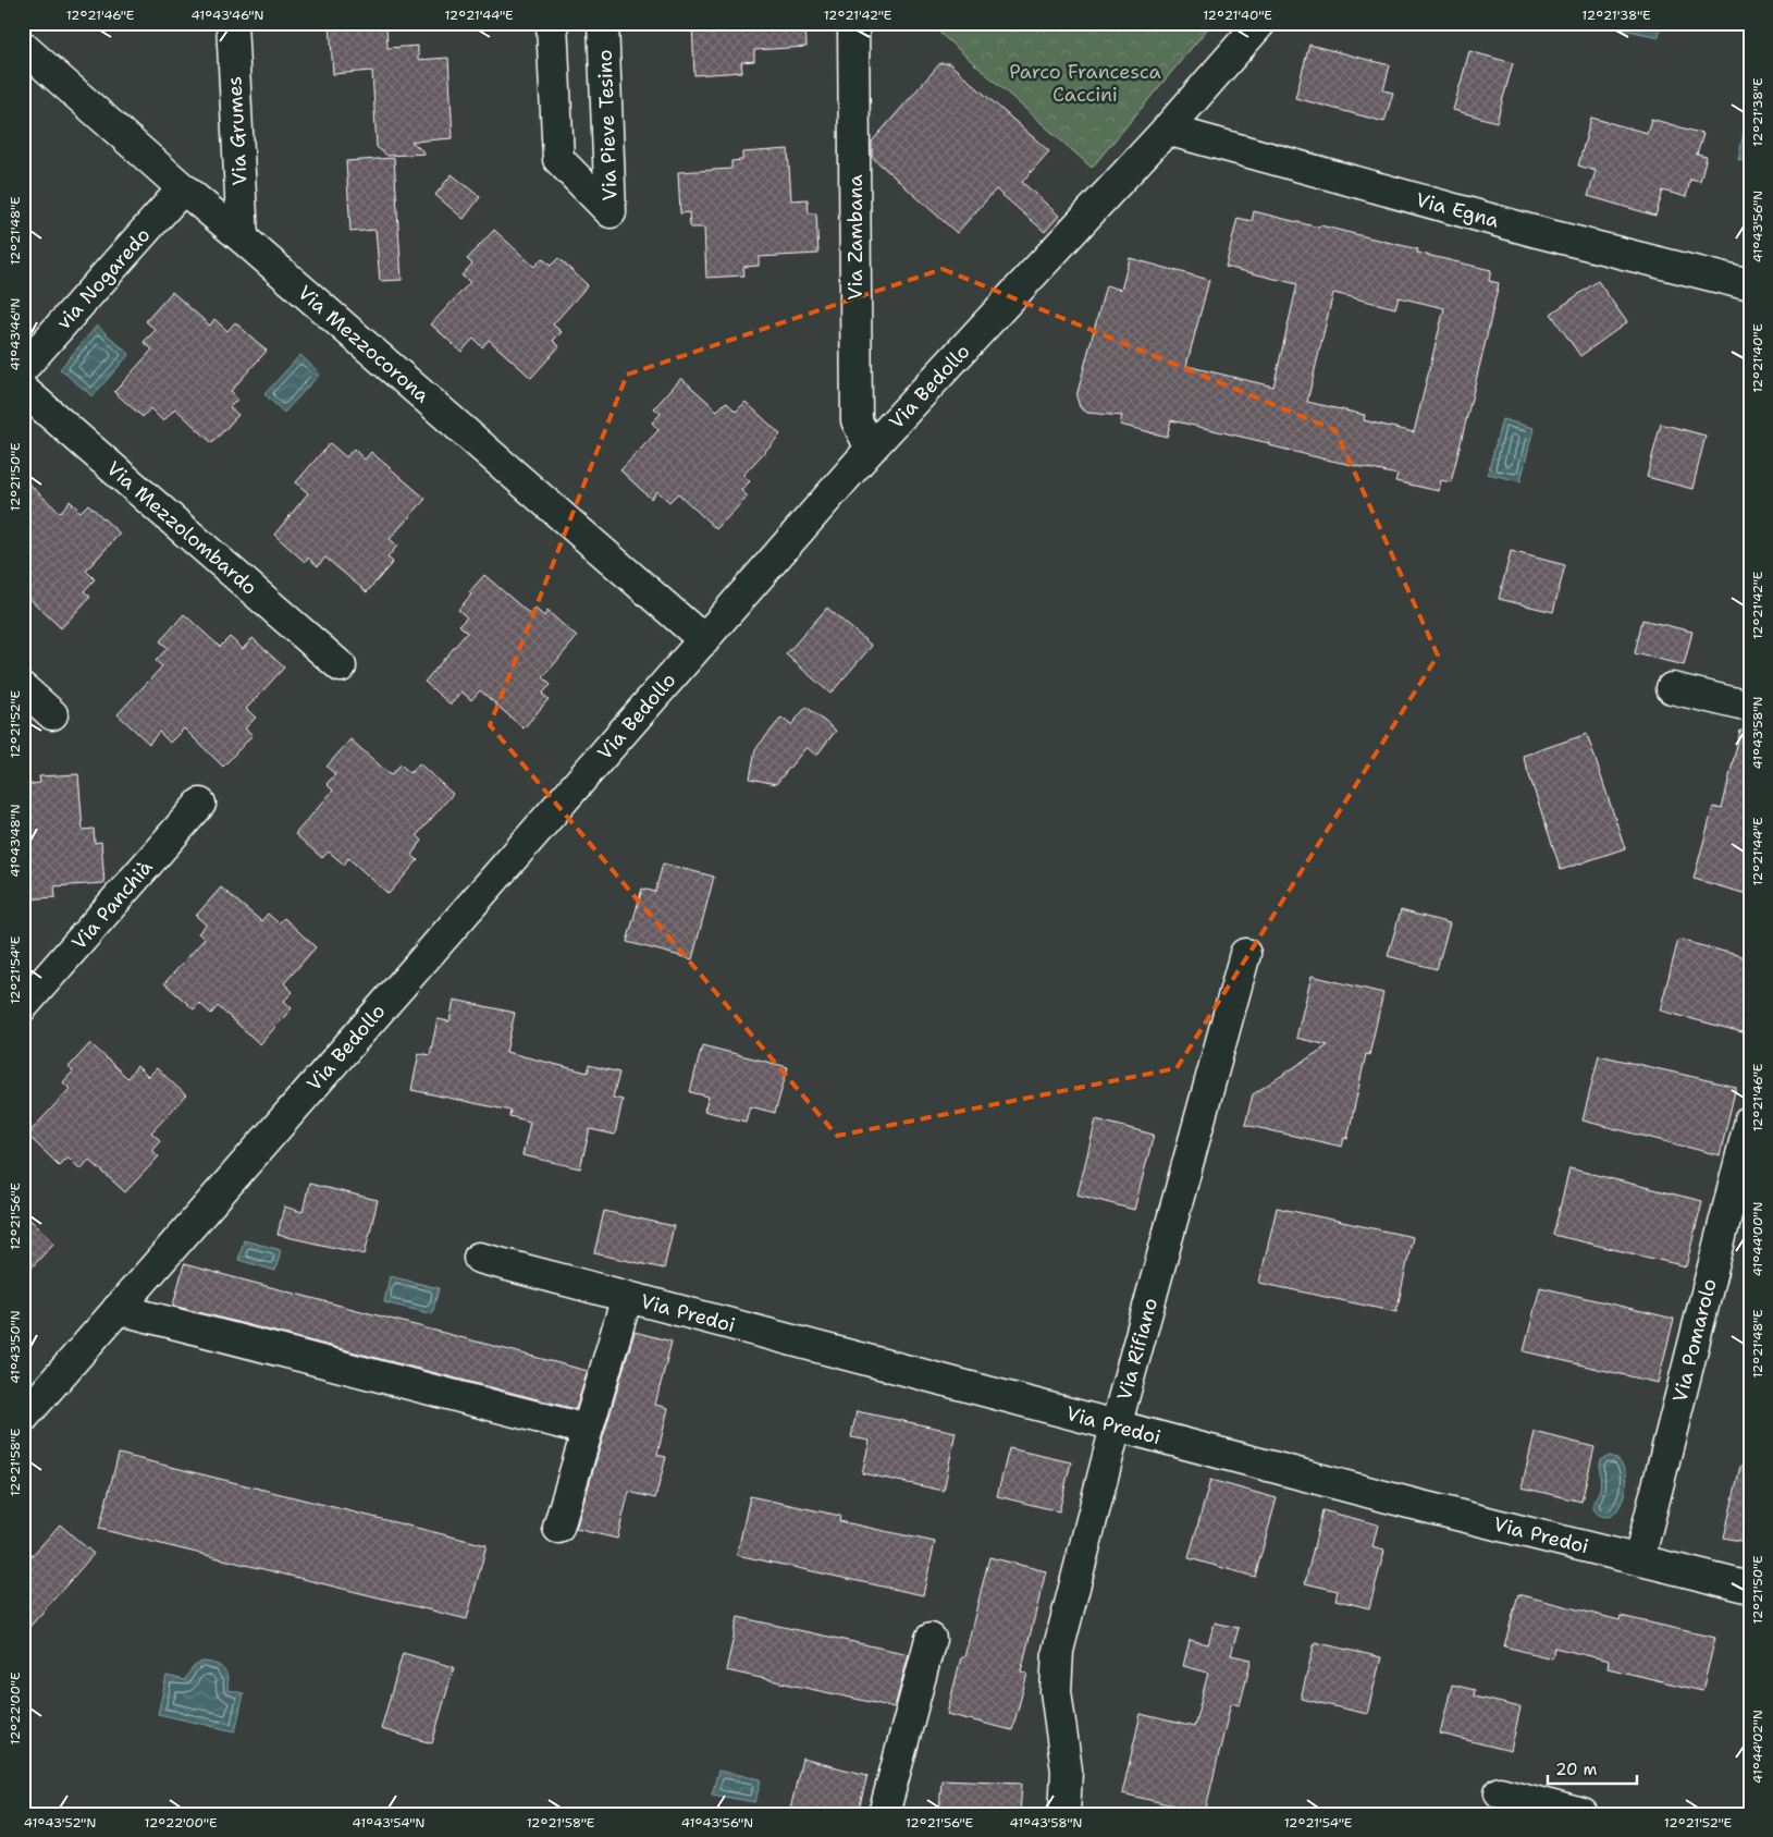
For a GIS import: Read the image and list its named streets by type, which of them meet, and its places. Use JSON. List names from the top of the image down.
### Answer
{
  "streets": {
    "street": [
      "Via Pieve Tesino",
      "Via Grumes",
      "Via Egna",
      "Via Zambana",
      "via Nogaredo",
      "Via Mezzocorona",
      "Via Bedollo",
      "Via Mezzolombardo",
      "Via Panchià",
      "Via Predoi",
      "Via Pomarolo",
      "Via Rifiano"
    ]
  },
  "crossings": [
    ["Via Grumes", "Via Mezzocorona"],
    ["Via Egna", "Via Bedollo"],
    ["Via Zambana", "Via Bedollo"],
    ["via Nogaredo", "Via Mezzocorona"],
    ["Via Mezzocorona", "Via Bedollo"],
    ["Via Predoi", "Via Pomarolo"],
    ["Via Predoi", "Via Rifiano"]
  ],
  "parks": ["Parco Francesca Caccini"],
  "scale_bar": "20 m",
  "coordinates": [
    "12°21'46\"E",
    "41°43'46\"N",
    "12°21'44\"E",
    "12°21'42\"E",
    "12°21'40\"E",
    "12°21'38\"E",
    "41°43'56\"N",
    "12°21'48\"E",
    "12°21'50\"E",
    "12°21'52\"E",
    "41°43'58\"N",
    "41°43'48\"N",
    "12°21'54\"E",
    "12°21'56\"E",
    "41°44'00\"N",
    "41°43'50\"N",
    "12°21'58\"E",
    "12°22'00\"E",
    "41°44'02\"N",
    "41°43'52\"N",
    "41°43'54\"N"
  ]
}
